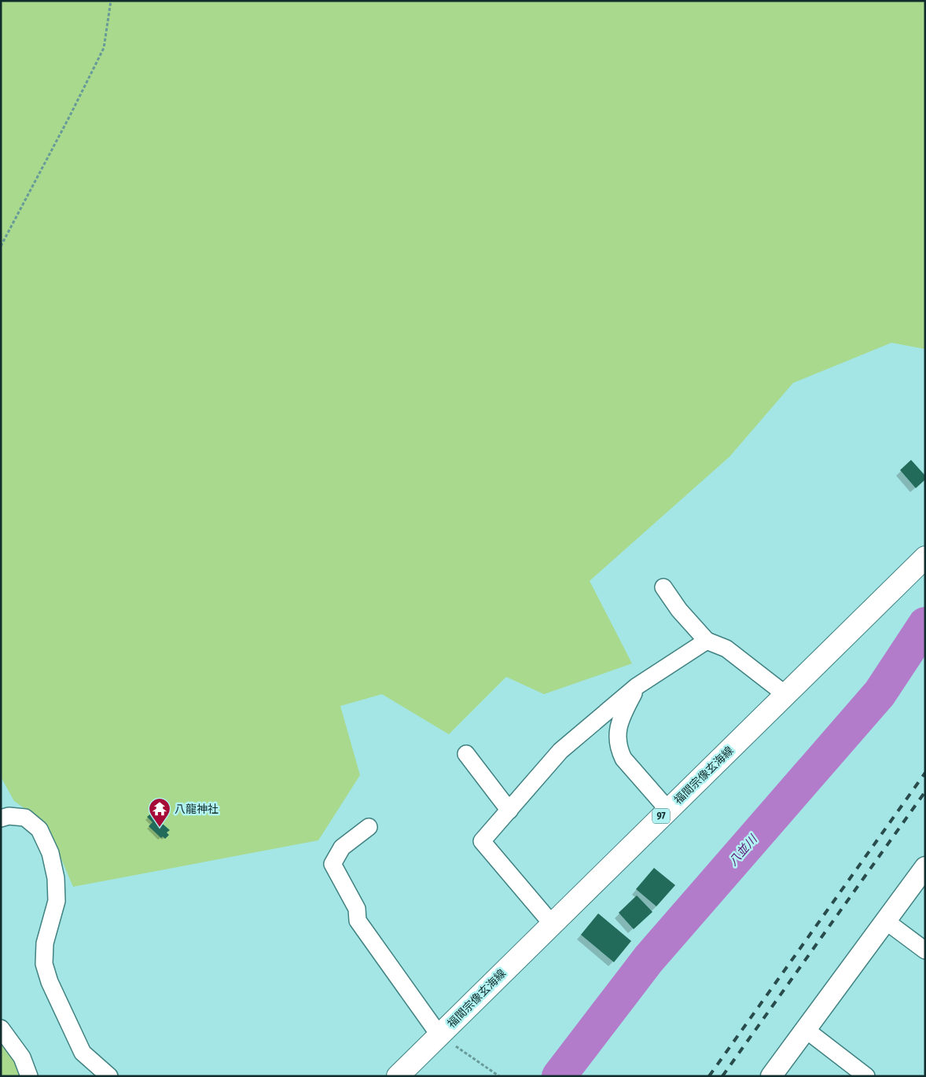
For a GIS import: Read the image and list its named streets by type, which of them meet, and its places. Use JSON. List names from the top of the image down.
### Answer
{
  "streets": {
    "main road": ["福間宗像玄海線", "97"]
  },
  "water": ["八並川"],
  "places": {
    "temple": ["八龍神社"]
  }
}
